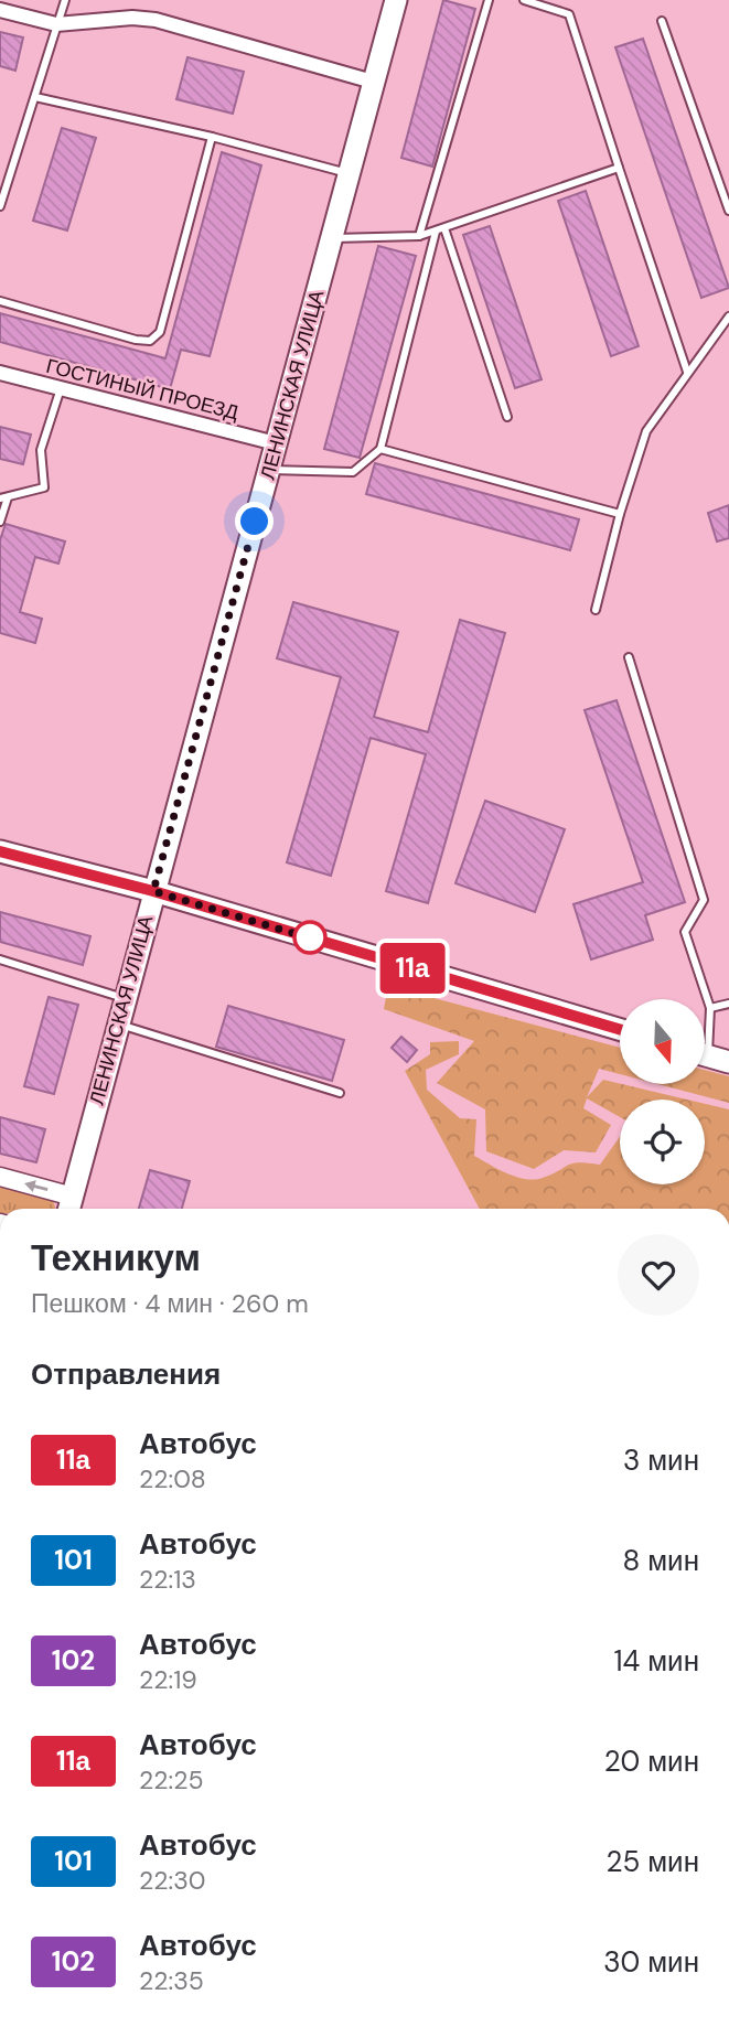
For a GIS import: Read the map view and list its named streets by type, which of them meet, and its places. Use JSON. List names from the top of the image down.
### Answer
{
  "streets": {
    "main road": ["ЛЕНИНСКАЯ УЛИЦА"],
    "street": ["ГОСТИНЫЙ ПРОЕЗД"]
  },
  "crossings": [
    ["ЛЕНИНСКАЯ УЛИЦА", "ГОСТИНЫЙ ПРОЕЗД"]
  ],
  "lines": ["bus line 11а"],
  "north": "bottom",
  "page": {
    "on_map": "11а",
    "heading": [
      ["Техникум", "Пешком · 4 мин · 260 m"],
      "Отправления"
    ],
    "list": [
      {
        "mark": "11а",
        "name": "Автобус",
        "note": "22:08",
        "value": "3 мин"
      },
      {
        "mark": "101",
        "name": "Автобус",
        "note": "22:13",
        "value": "8 мин"
      },
      {
        "mark": "102",
        "name": "Автобус",
        "note": "22:19",
        "value": "14 мин"
      },
      {
        "mark": "11а",
        "name": "Автобус",
        "note": "22:25",
        "value": "20 мин"
      },
      {
        "mark": "101",
        "name": "Автобус",
        "note": "22:30",
        "value": "25 мин"
      },
      {
        "mark": "102",
        "name": "Автобус",
        "note": "22:35",
        "value": "30 мин"
      }
    ]
  }
}
